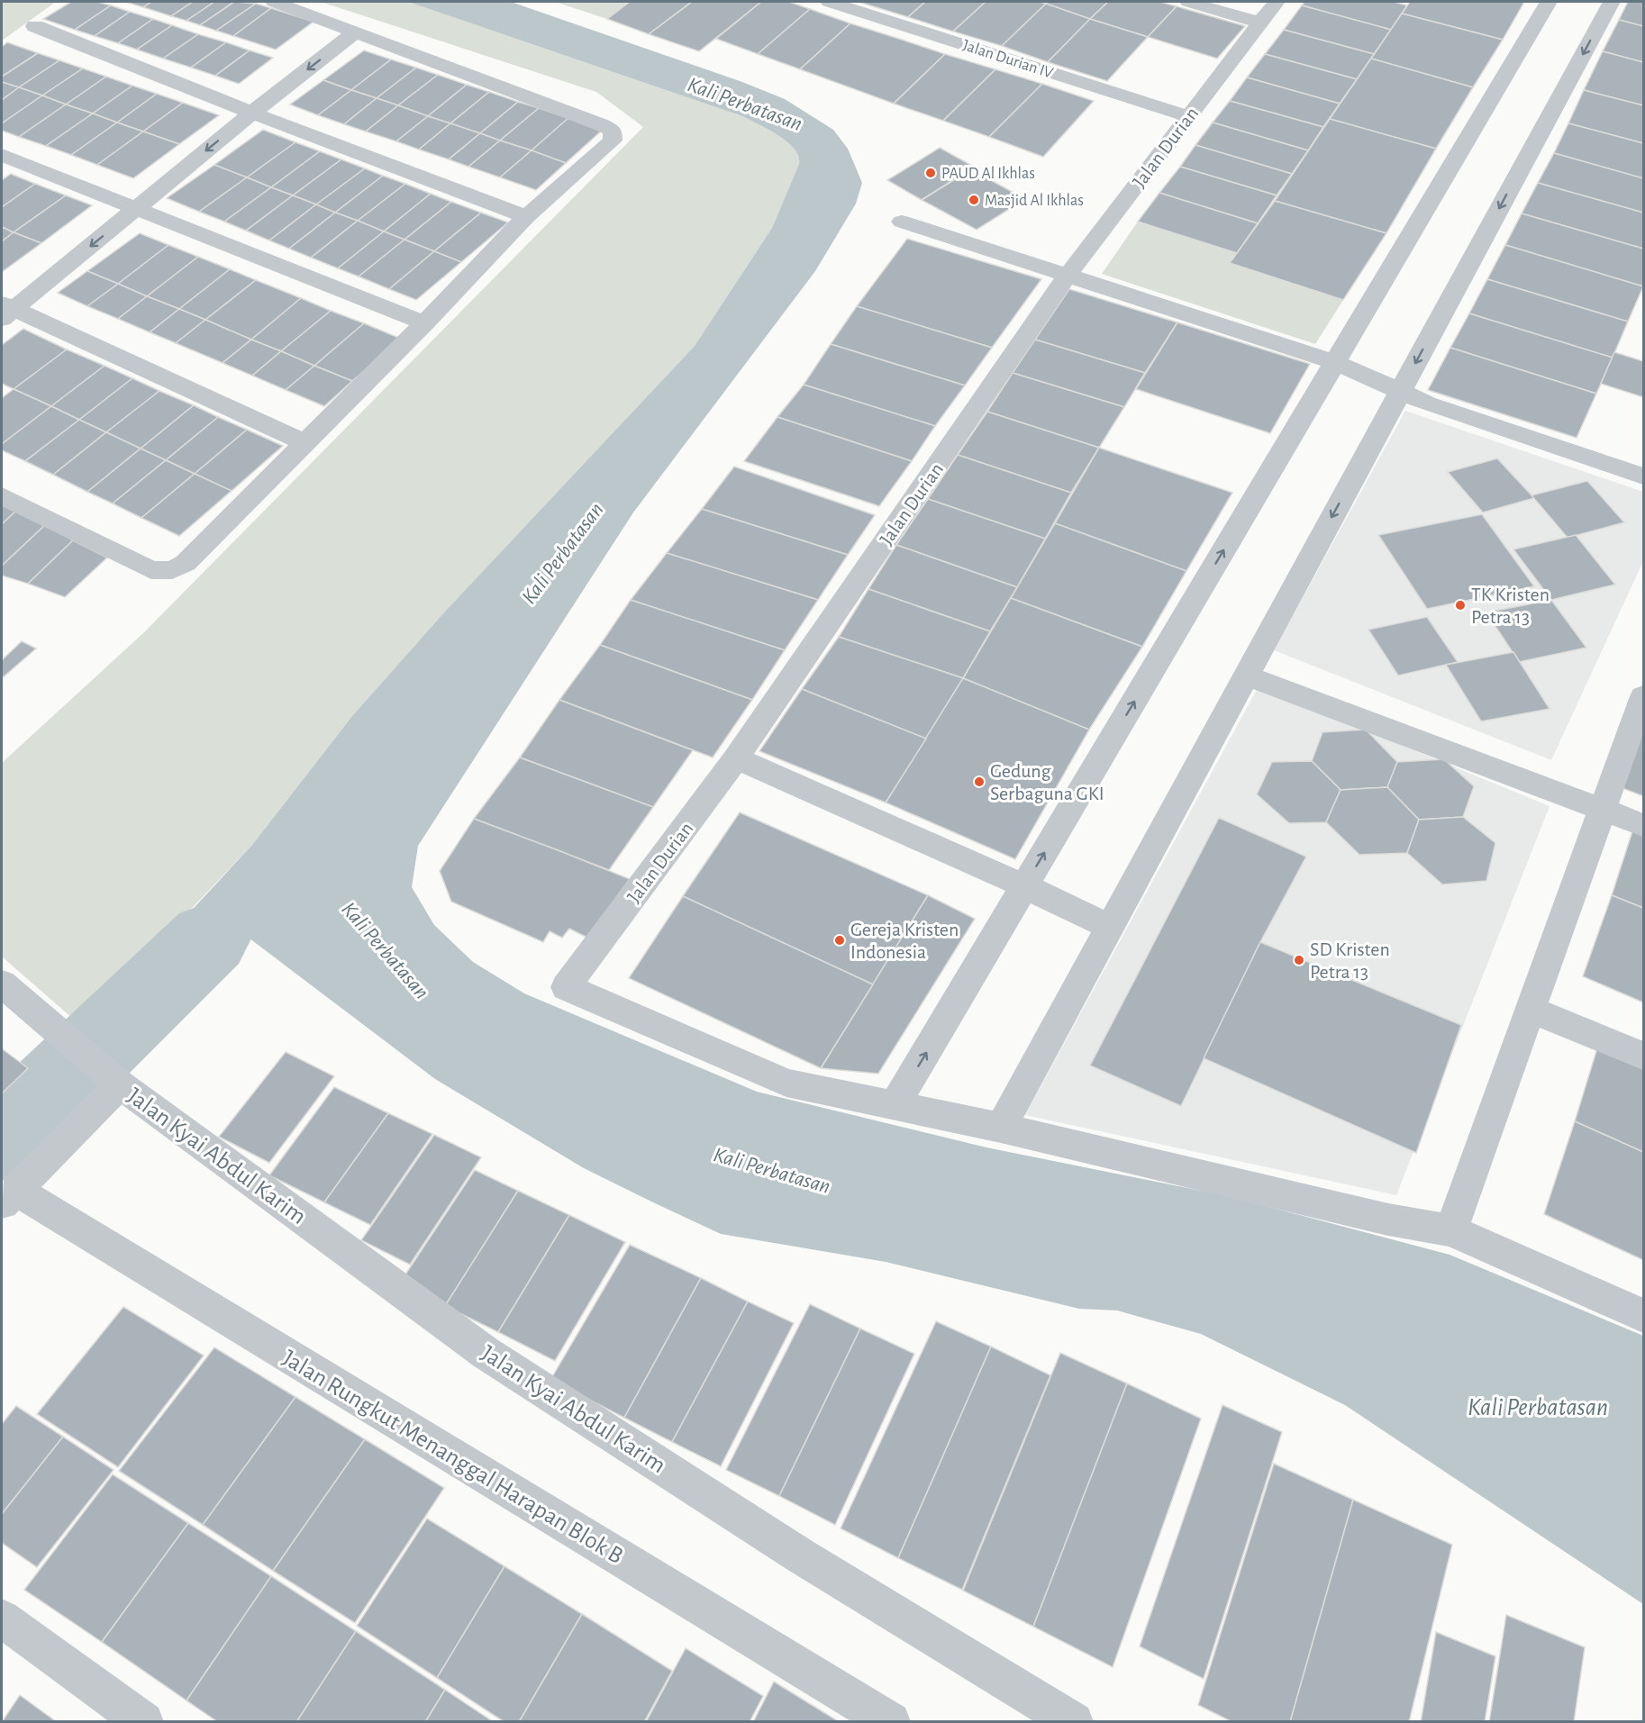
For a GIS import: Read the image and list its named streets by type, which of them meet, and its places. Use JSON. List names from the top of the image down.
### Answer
{
  "streets": {
    "street": [
      "Jalan Durian IV",
      "Jalan Durian",
      "Jalan Kyai Abdul Karim",
      "Jalan Rungkut Menanggal Harapan Blok B"
    ]
  },
  "crossings": [
    ["Jalan Durian IV", "Jalan Durian"]
  ],
  "water": ["Kali Perbatasan"],
  "places": [
    "PAUD Al Ikhlas",
    "Masjid Al Ikhlas",
    "TK Kristen Petra 13",
    "Gedung Serbaguna GKI",
    "Gereja Kristen Indonesia",
    "SD Kristen Petra 13"
  ]
}
